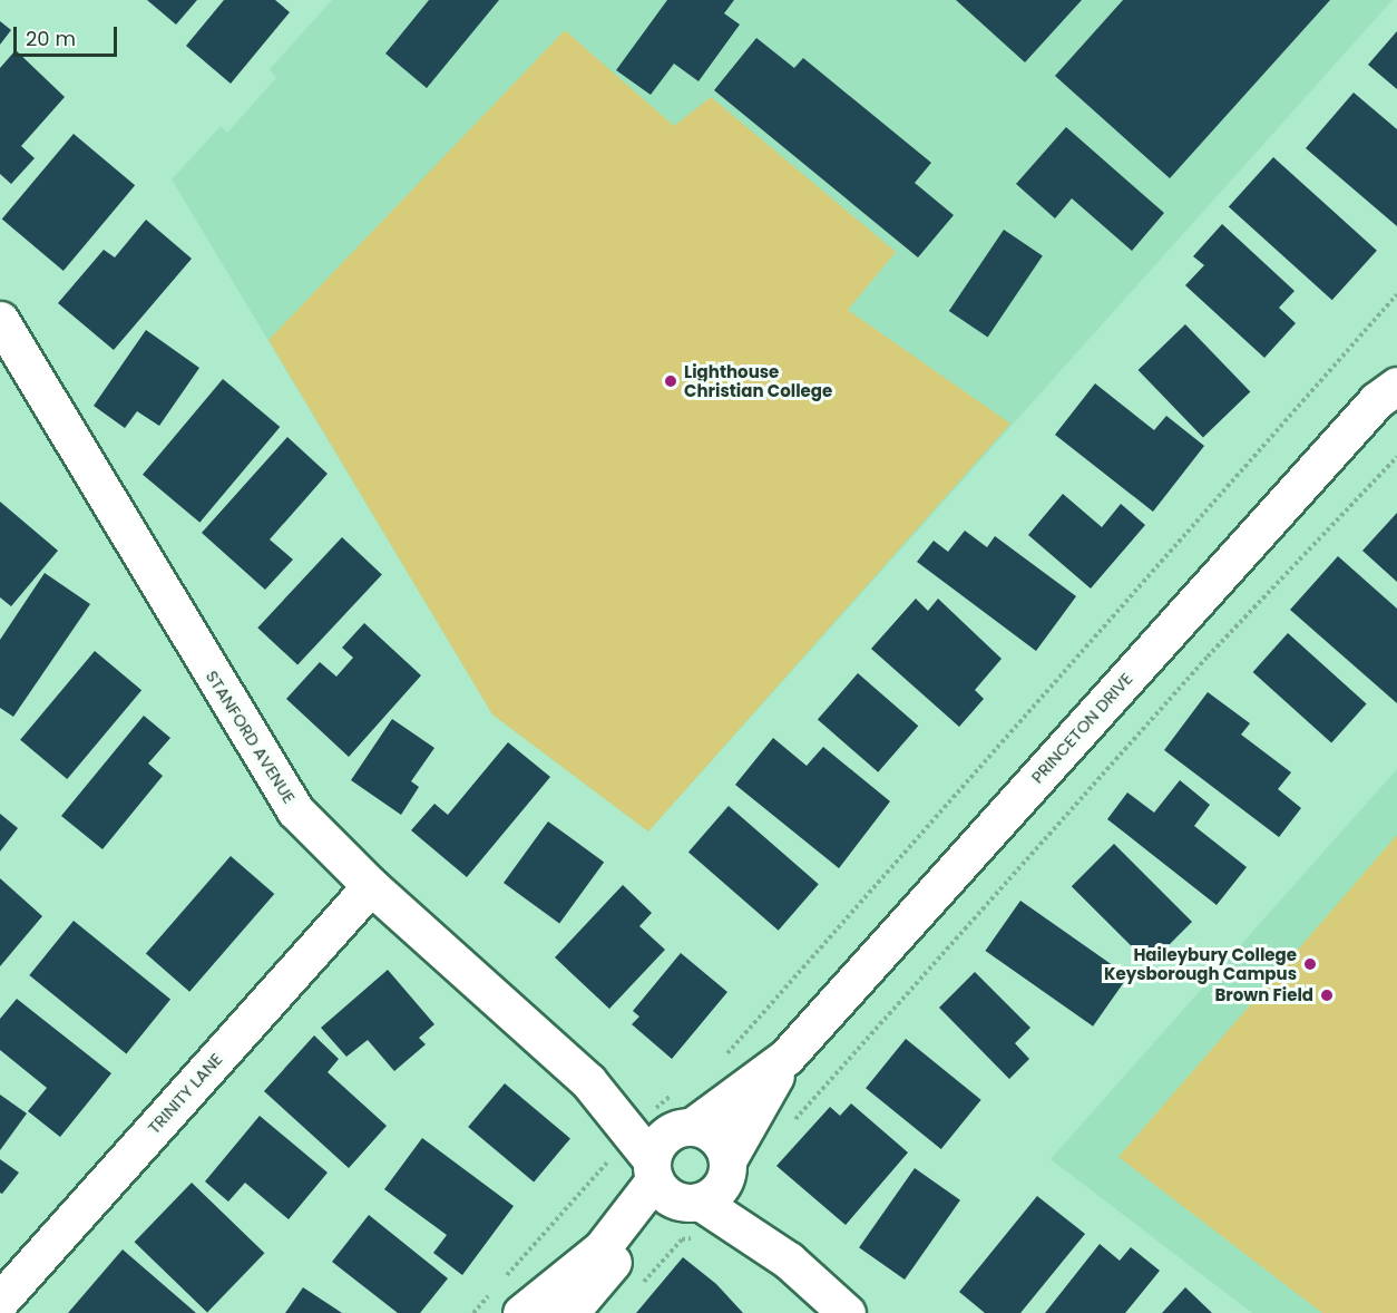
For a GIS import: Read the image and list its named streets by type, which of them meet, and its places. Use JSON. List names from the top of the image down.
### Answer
{
  "streets": {
    "street": ["PRINCETON DRIVE", "STANFORD AVENUE", "TRINITY LANE"]
  },
  "crossings": [
    ["PRINCETON DRIVE", "STANFORD AVENUE"],
    ["STANFORD AVENUE", "TRINITY LANE"]
  ],
  "places": ["Lighthouse Christian College", "Haileybury College Keysborough Campus", "Brown Field"],
  "scale_bar": "20 m"
}
